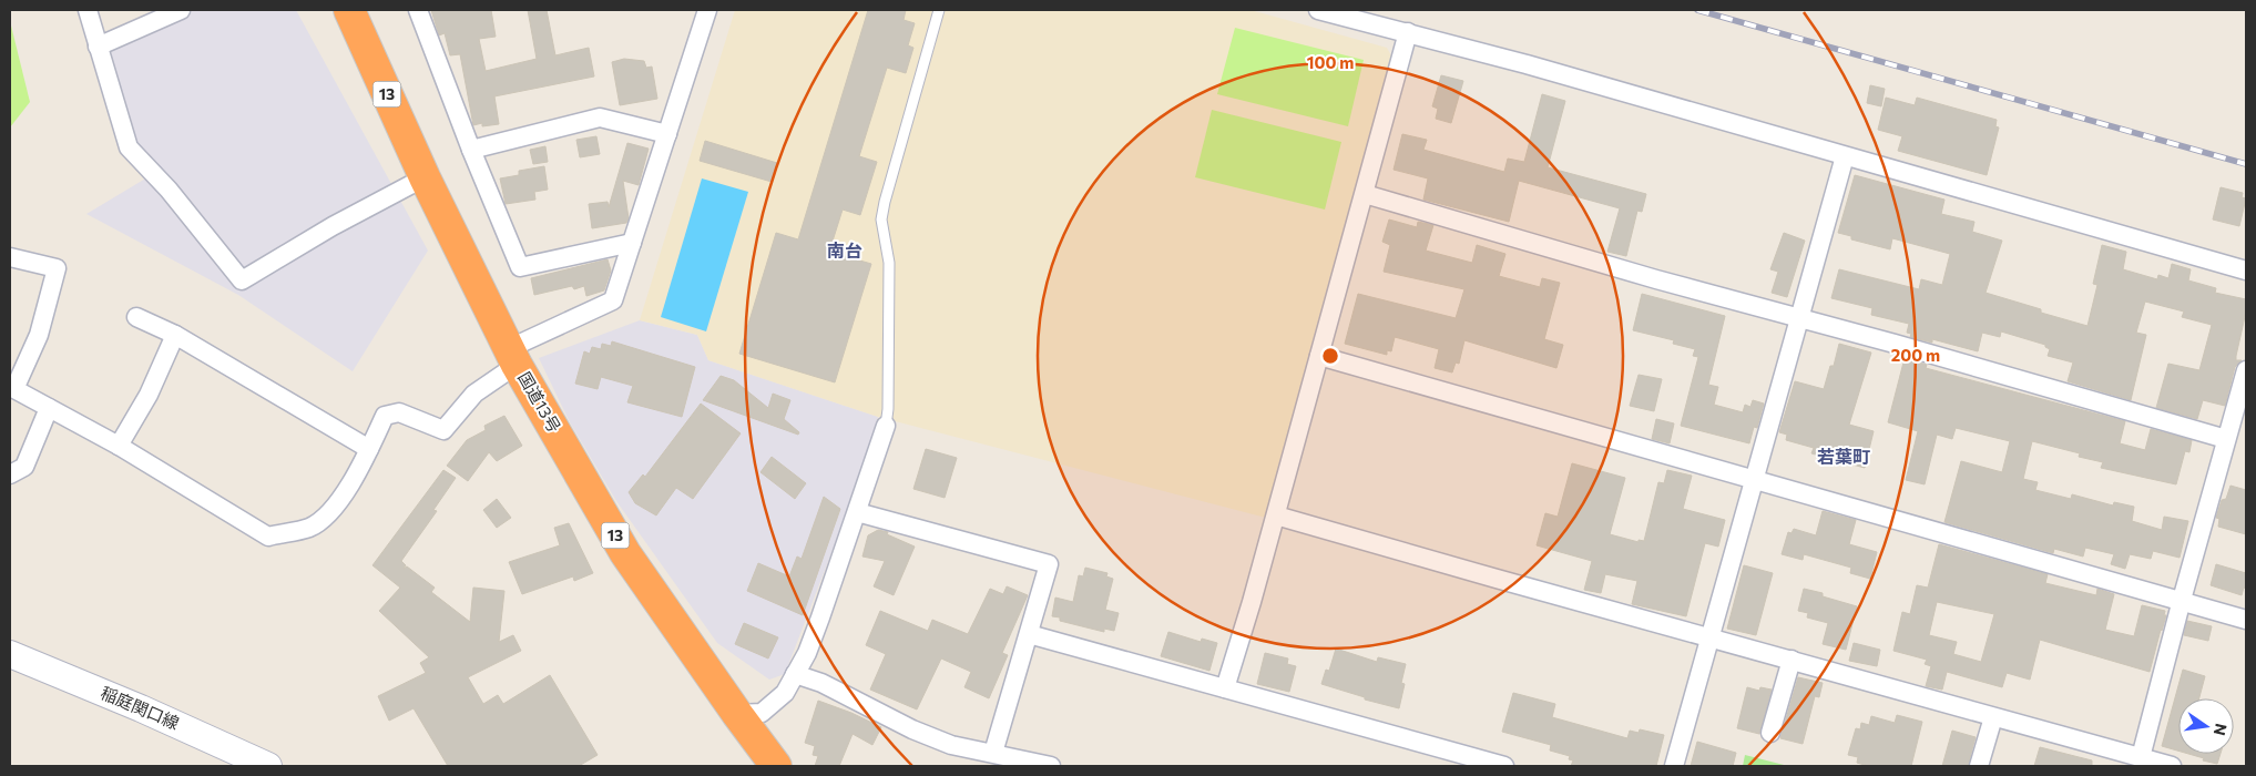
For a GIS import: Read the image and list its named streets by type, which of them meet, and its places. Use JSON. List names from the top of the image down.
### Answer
{
  "streets": {
    "highway": ["13", "国道13号"],
    "main road": ["稲庭関口線"]
  },
  "districts": ["南台", "若葉町"],
  "north": "right",
  "rings": ["100 m", "200 m"]
}
